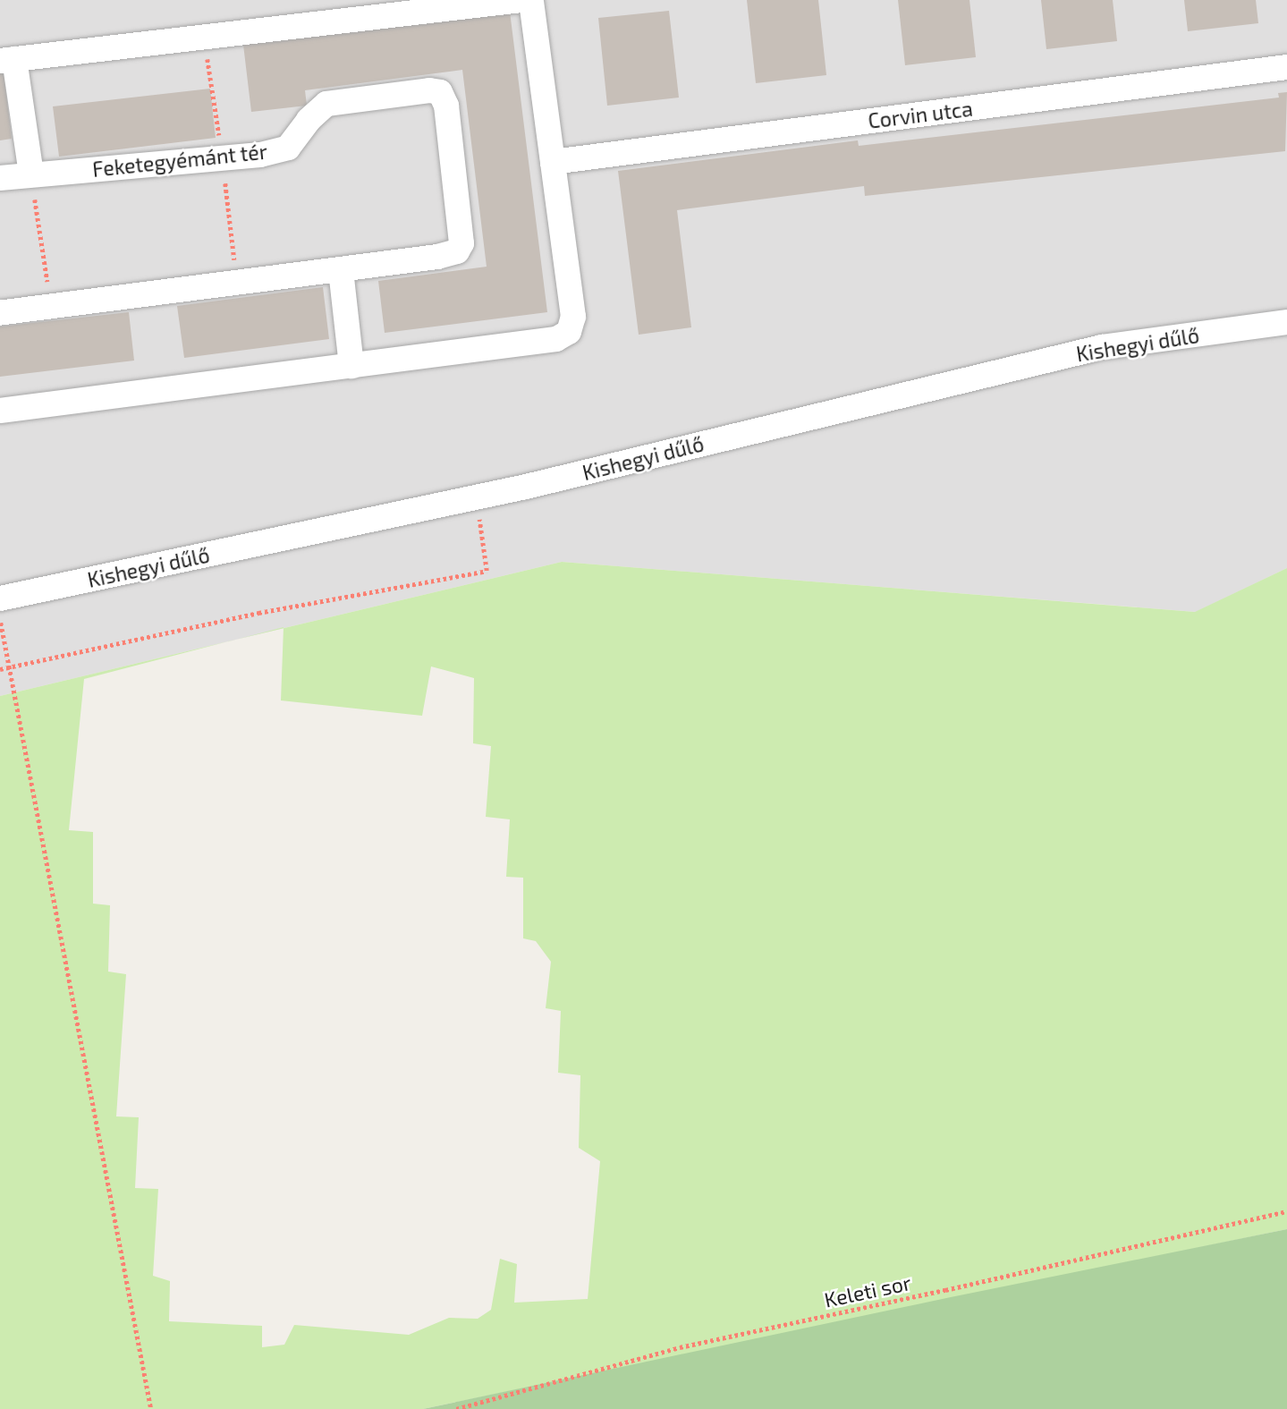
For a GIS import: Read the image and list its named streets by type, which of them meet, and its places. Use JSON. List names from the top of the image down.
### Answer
{
  "streets": {
    "street": ["Corvin utca", "Feketegyémánt tér", "Kishegyi dűlő"],
    "path": ["Keleti sor"]
  }
}
